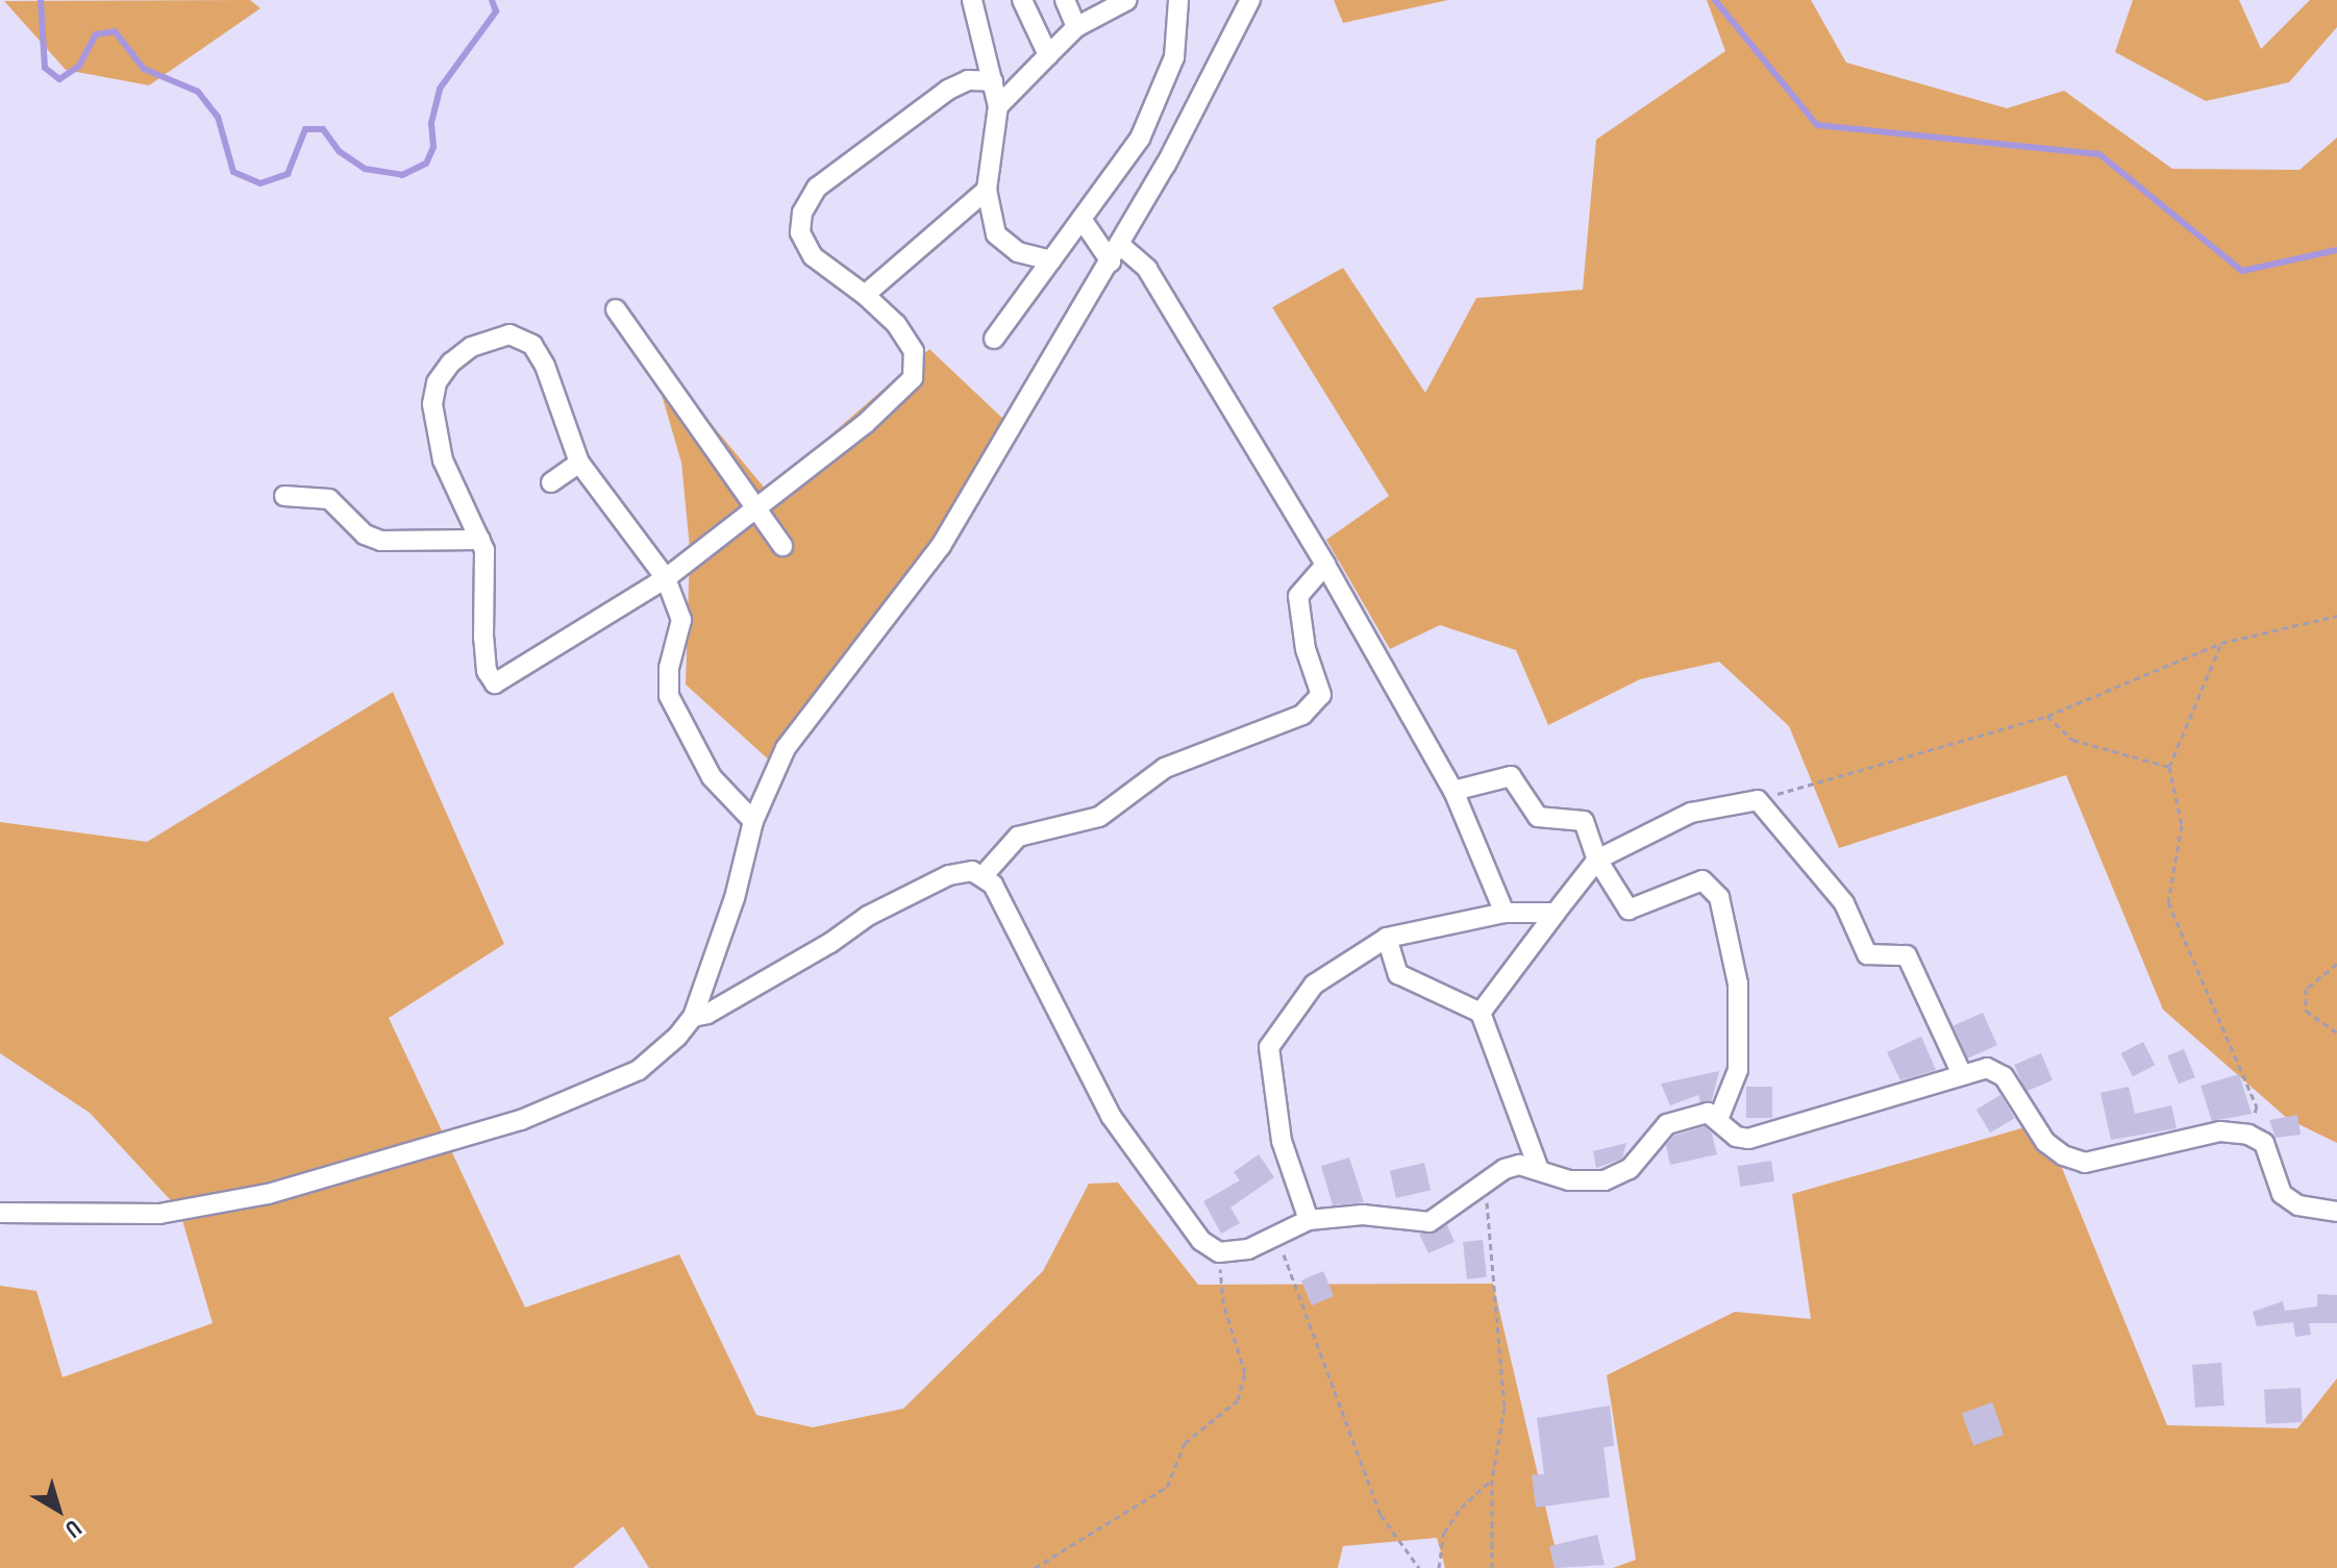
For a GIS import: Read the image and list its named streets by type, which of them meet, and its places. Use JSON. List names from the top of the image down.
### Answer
{
  "north": "bottom right"
}
